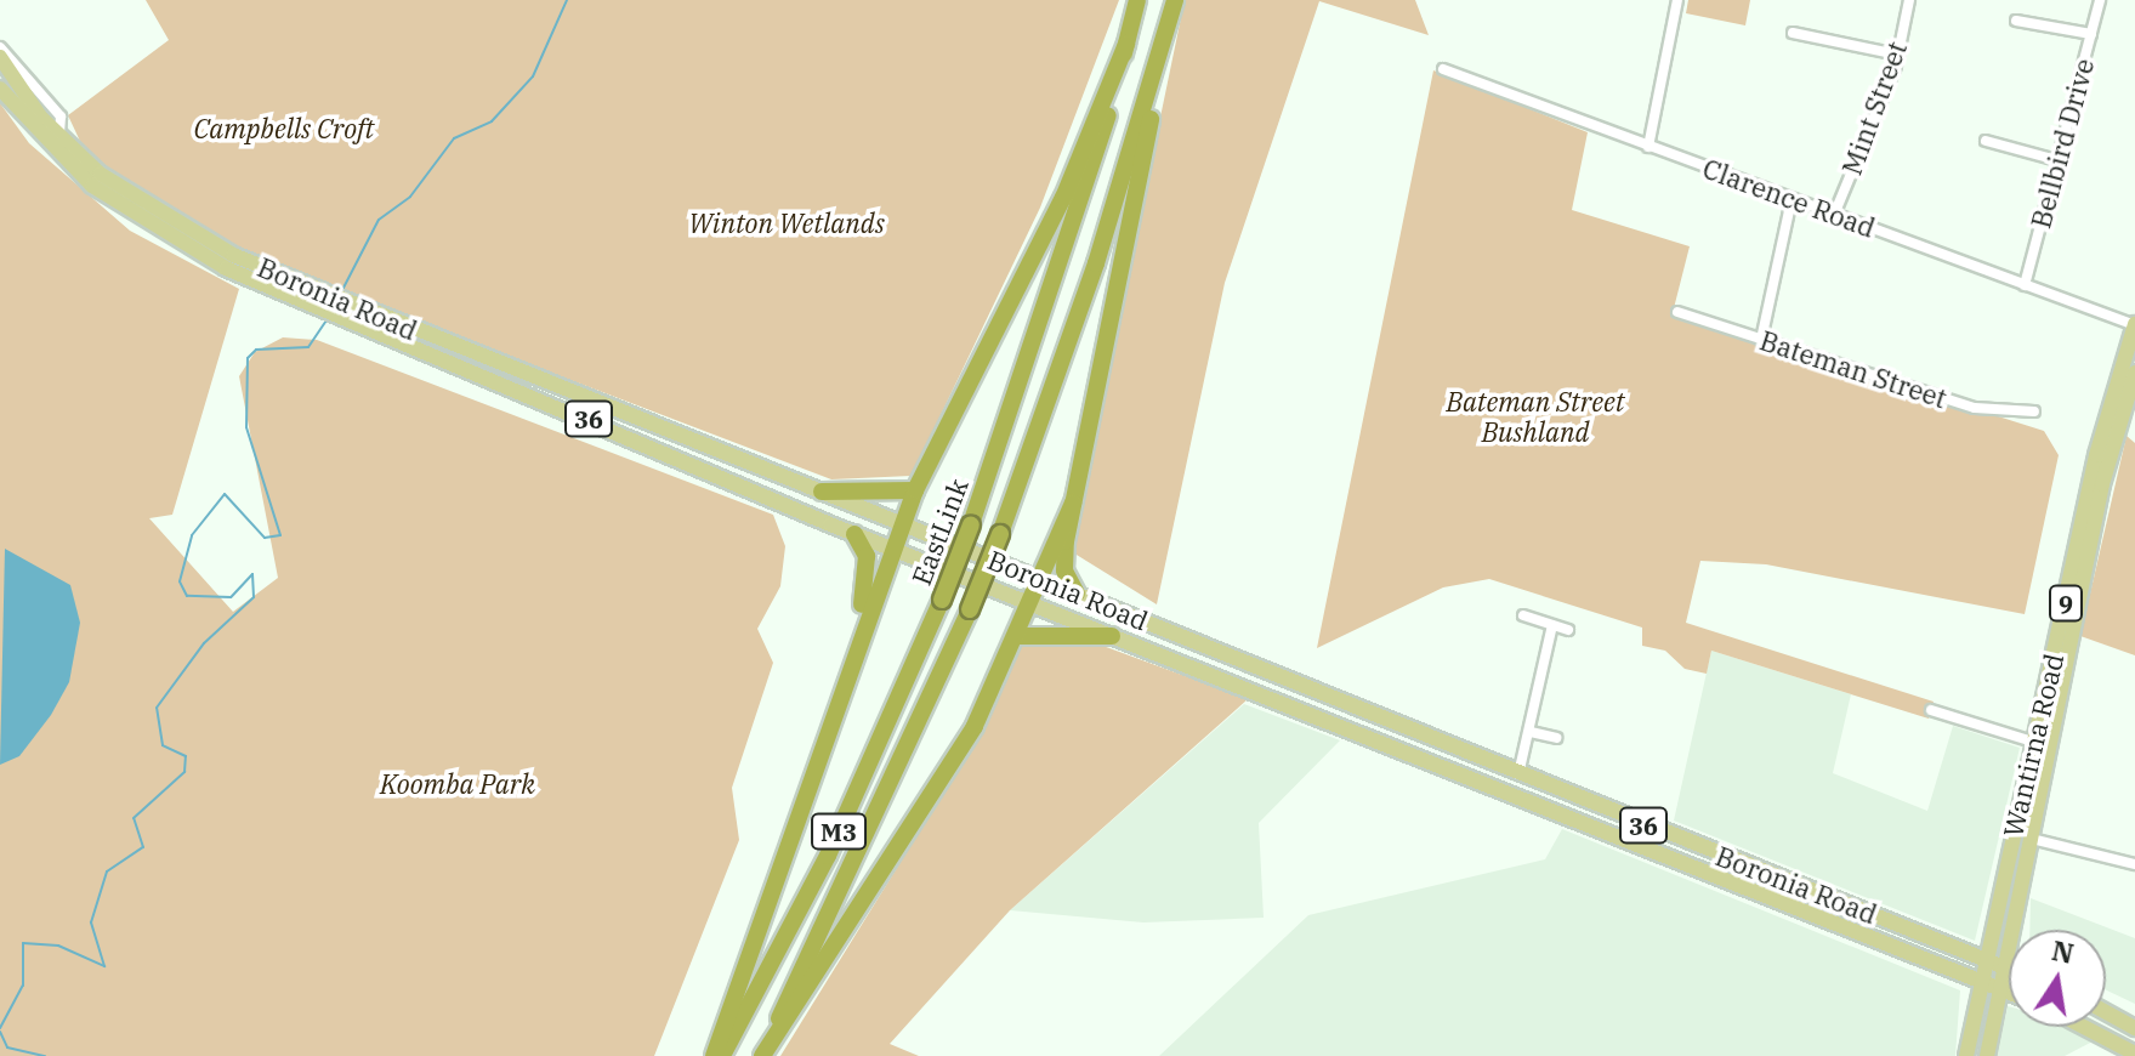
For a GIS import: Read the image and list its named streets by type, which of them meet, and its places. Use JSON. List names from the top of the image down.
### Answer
{
  "streets": {
    "highway": ["EastLink", "M3"],
    "main road": [
      "Boronia Road",
      "36",
      "9",
      "Wantirna Road"
    ],
    "street": [
      "Mint Street",
      "Bellbird Drive",
      "Clarence Road",
      "Bateman Street"
    ]
  },
  "crossings": [
    ["Mint Street", "Clarence Road"],
    ["Bellbird Drive", "Clarence Road"],
    ["Clarence Road", "Wantirna Road"],
    ["Boronia Road", "Wantirna Road"]
  ],
  "parks": [
    "Campbells Croft",
    "Winton Wetlands",
    "Bateman Street Bushland",
    "Koomba Park"
  ],
  "north": "top"
}
